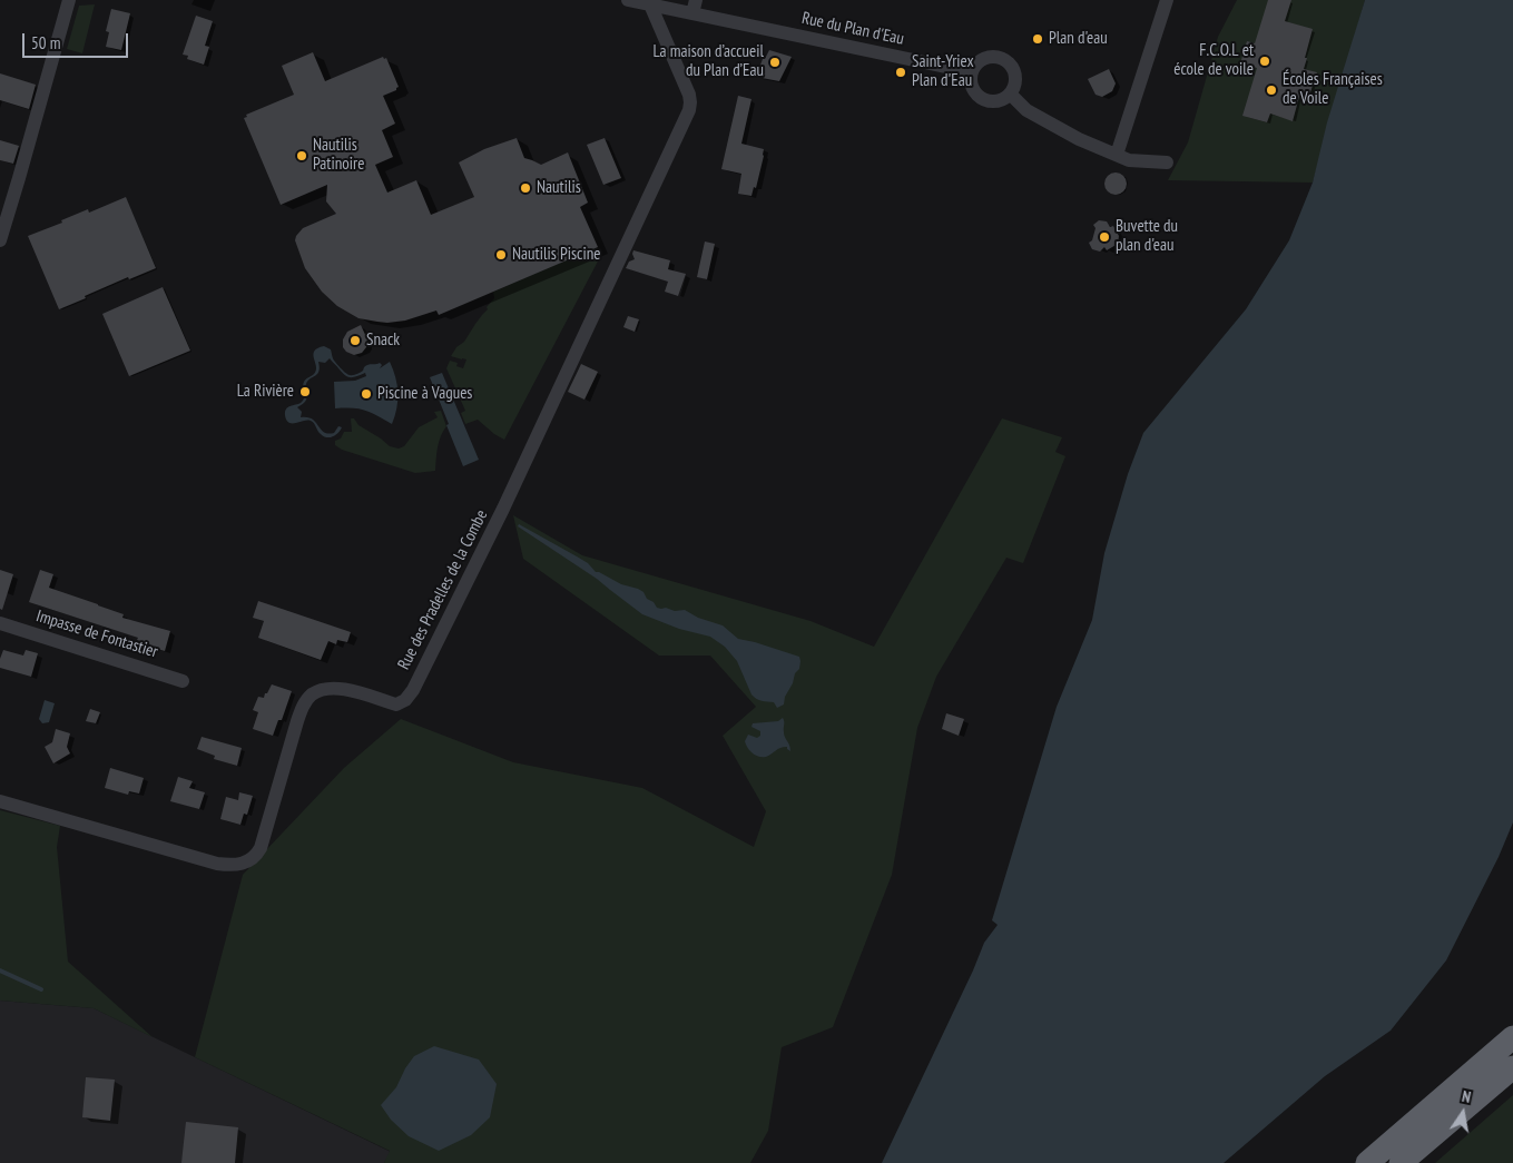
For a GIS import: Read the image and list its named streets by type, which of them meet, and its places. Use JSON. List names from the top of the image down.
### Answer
{
  "streets": {
    "street": ["Rue du Plan d'Eau", "Rue des Pradelles de la Combe", "Impasse de Fontastier"]
  },
  "crossings": [
    ["Rue du Plan d'Eau", "Rue des Pradelles de la Combe"]
  ],
  "places": [
    "Plan d'eau",
    "F.C.O.L et école de voile",
    "La maison d’accueil du Plan d’Eau",
    "Saint-Yriex Plan d'Eau",
    "Écoles Françaises de Voile",
    "Nautilis Patinoire",
    "Nautilis",
    "Buvette du plan d'eau",
    "Nautilis Piscine",
    "Snack",
    "La Rivière",
    "Piscine à Vagues"
  ],
  "scale_bar": "50 m",
  "north": "top"
}
